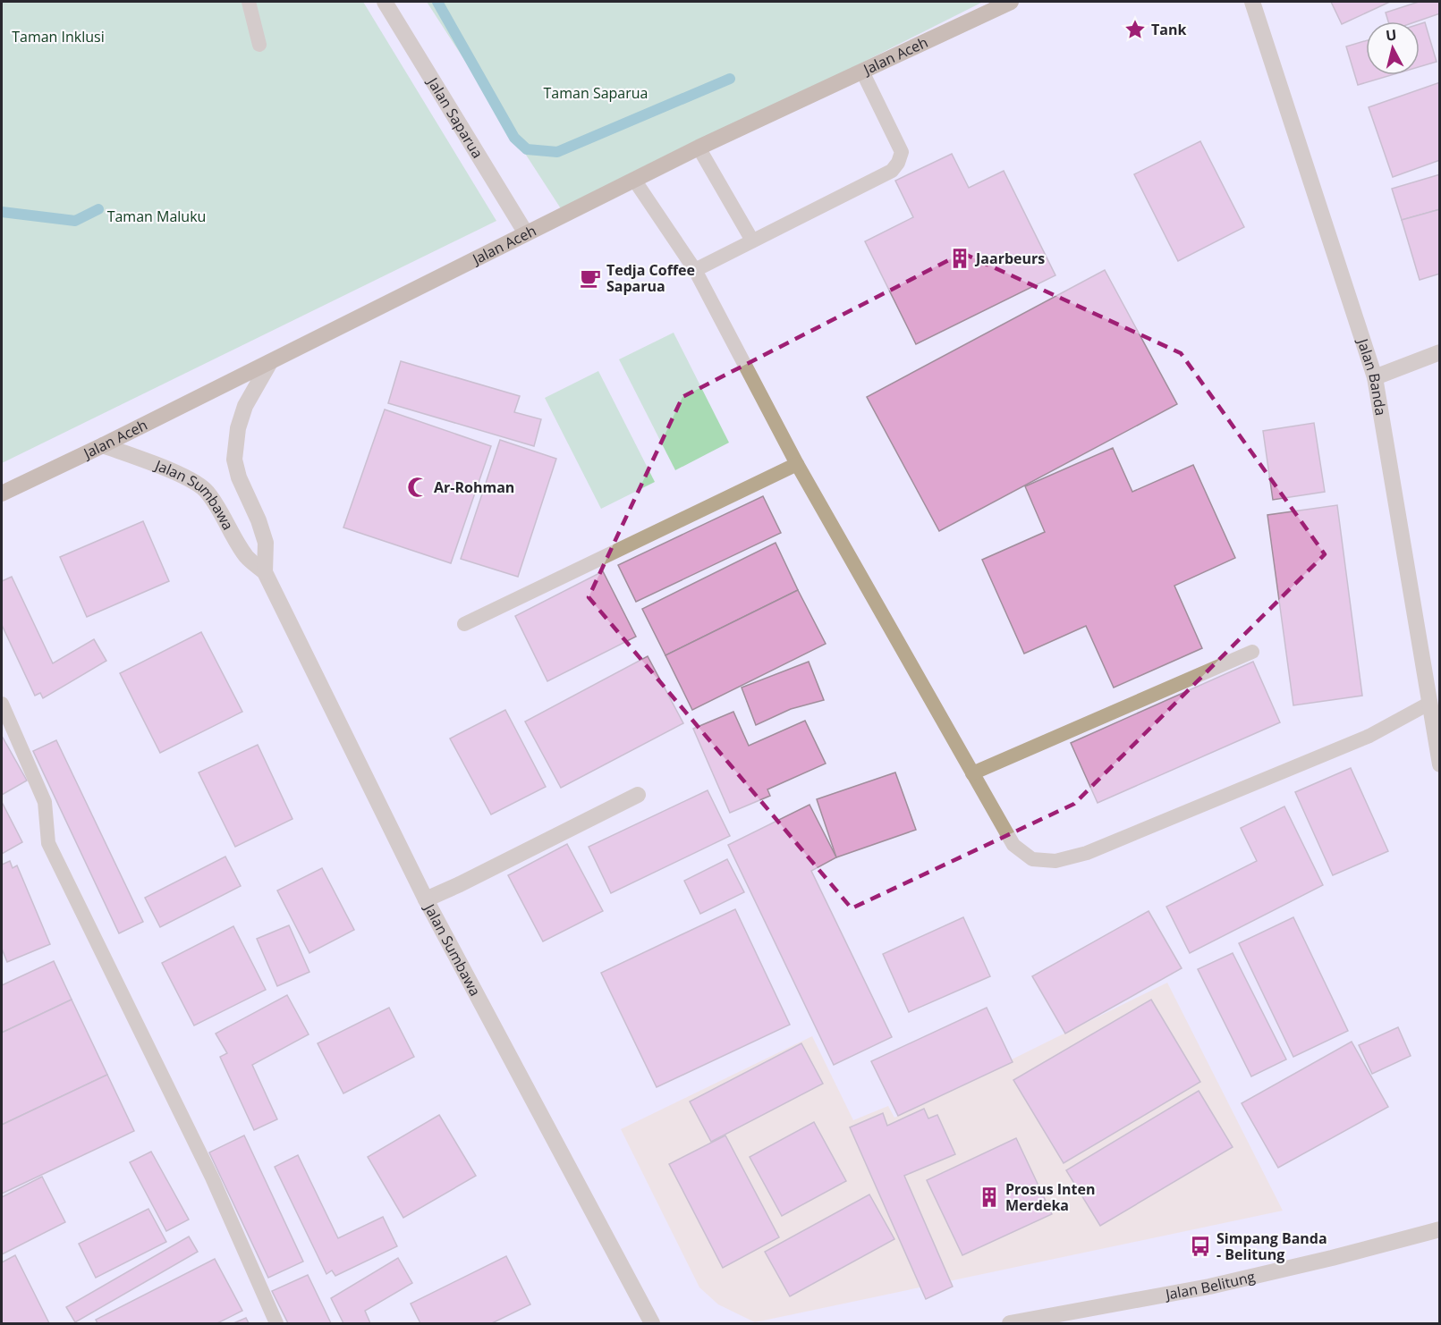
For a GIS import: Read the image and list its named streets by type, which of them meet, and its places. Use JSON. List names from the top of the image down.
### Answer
{
  "streets": {
    "main road": ["Jalan Aceh"],
    "street": [
      "Jalan Saparua",
      "Jalan Banda",
      "Jalan Sumbawa",
      "Jalan Belitung"
    ]
  },
  "crossings": [
    ["Jalan Aceh", "Jalan Saparua"],
    ["Jalan Aceh", "Jalan Sumbawa"]
  ],
  "parks": ["Taman Inklusi", "Taman Saparua", "Taman Maluku"],
  "places": {
    "place": ["Tank"],
    "building": ["Jaarbeurs", "Prosus Inten Merdeka"],
    "cafe": ["Tedja Coffee Saparua"],
    "mosque": ["Ar-Rohman"],
    "bus stop": ["Simpang Banda - Belitung"]
  },
  "north": "top"
}
